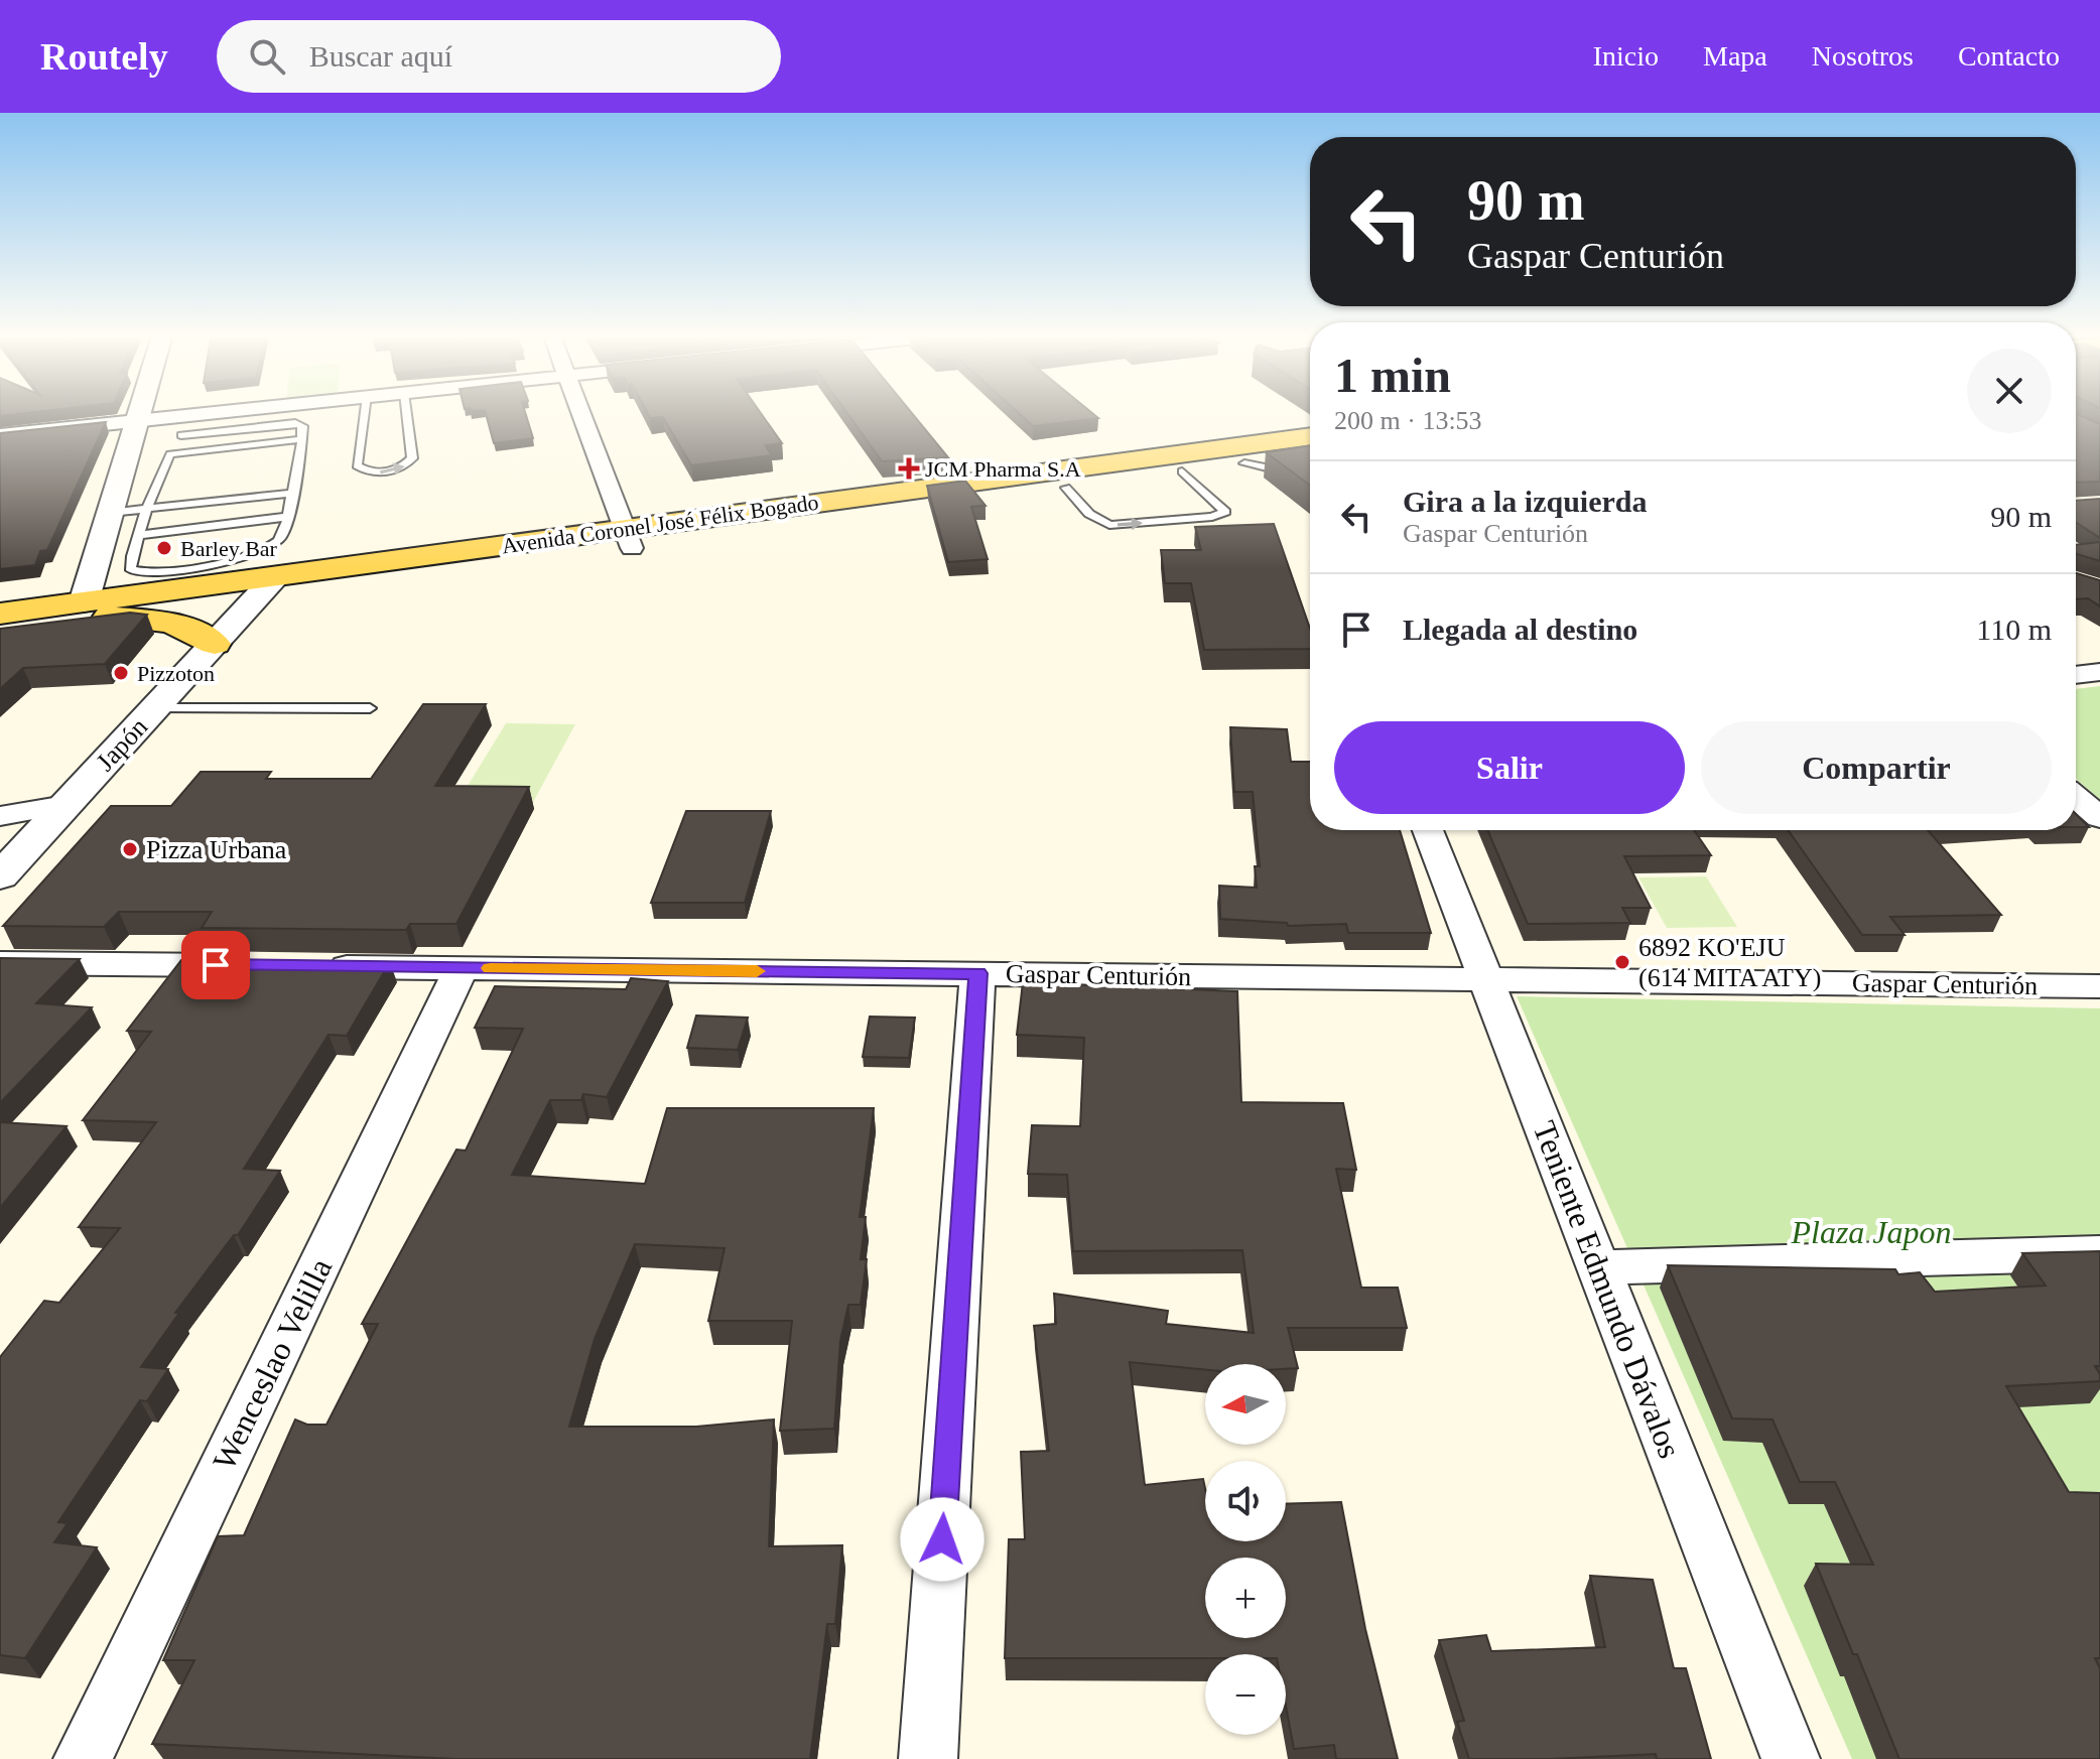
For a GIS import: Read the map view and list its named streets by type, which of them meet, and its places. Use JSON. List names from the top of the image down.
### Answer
{
  "streets": {
    "main road": ["Avenida Coronel José Félix Bogado"],
    "street": [
      "Japón",
      "Gaspar Centurión",
      "Teniente Edmundo Dávalos",
      "Wenceslao Velilla"
    ]
  },
  "crossings": [
    ["Avenida Coronel José Félix Bogado", "Japón"],
    ["Gaspar Centurión", "Teniente Edmundo Dávalos"],
    ["Gaspar Centurión", "Wenceslao Velilla"]
  ],
  "parks": ["Plaza Japon"],
  "places": {
    "health": ["JCM Pharma S.A"],
    "other": [
      "Barley Bar",
      "Pizzoton",
      "Pizza Urbana",
      "6892 KO'EJU (614 MITA ATY)"
    ]
  },
  "north": "left",
  "page": {
    "header": "Routely",
    "search": "Buscar aquí",
    "nav": [
      "Inicio",
      "Mapa",
      "Nosotros",
      "Contacto"
    ],
    "turn": ["90 m", "Gaspar Centurión"],
    "heading": ["1 min", "200 m · 13:53"],
    "list": [
      {
        "name": "Gira a la izquierda",
        "note": "Gaspar Centurión",
        "value": "90 m"
      },
      {
        "name": "Llegada al destino",
        "value": "110 m"
      }
    ],
    "buttons": ["Salir", "Compartir"],
    "map_buttons": ["+", "−"]
  }
}
